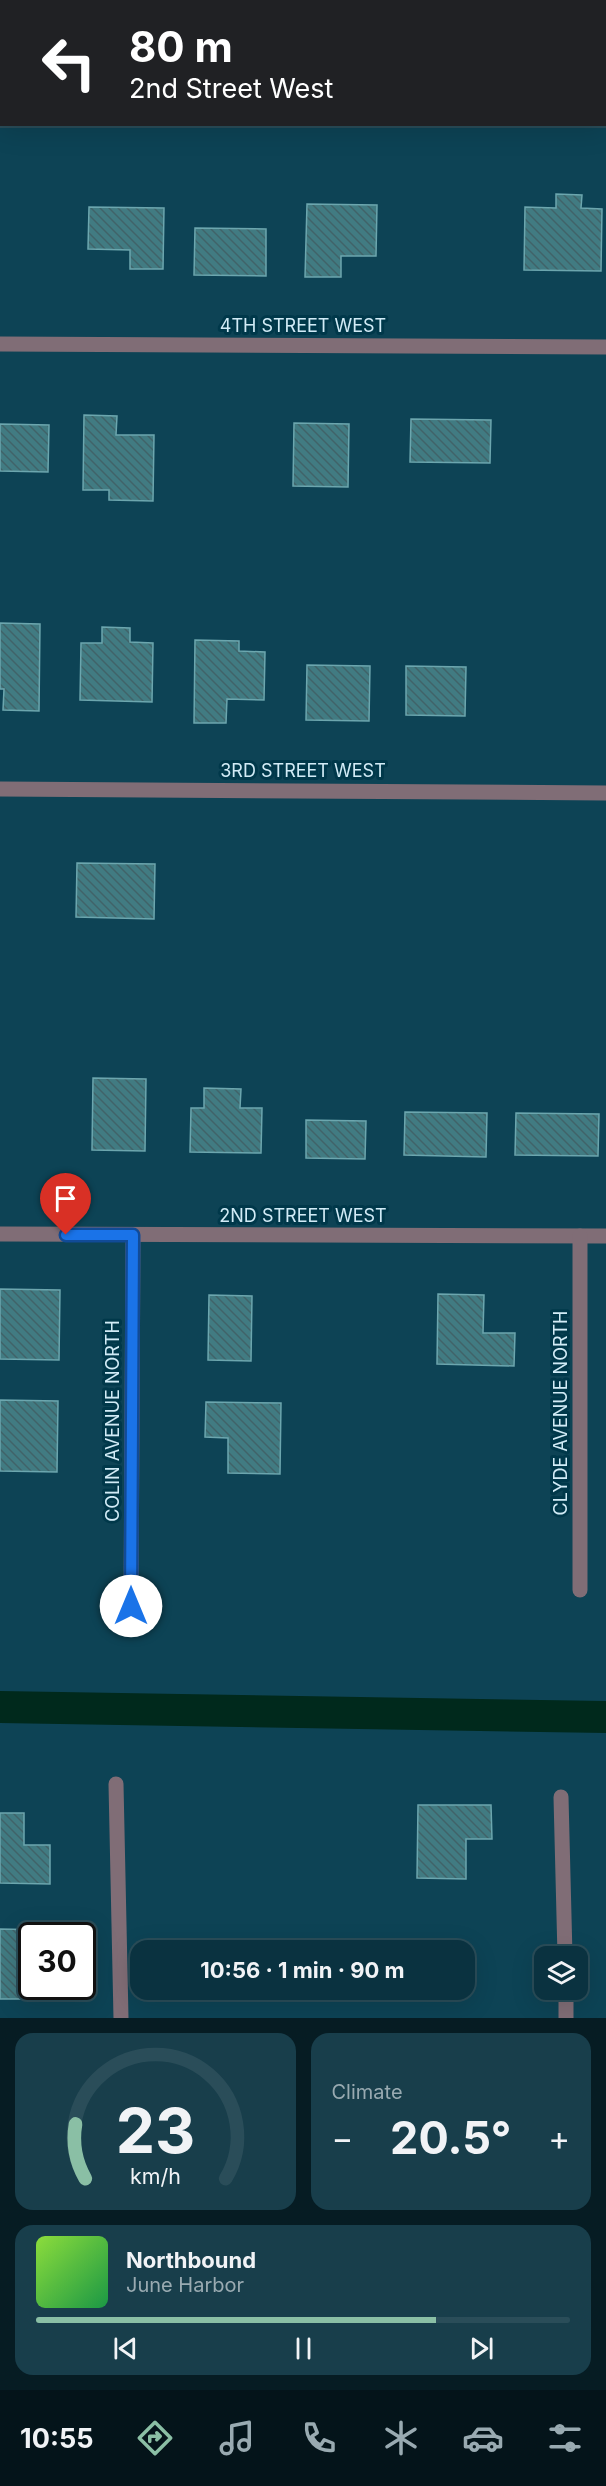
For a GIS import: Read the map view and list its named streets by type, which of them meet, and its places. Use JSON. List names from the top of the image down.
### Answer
{
  "streets": {
    "street": [
      "4TH STREET WEST",
      "3RD STREET WEST",
      "2ND STREET WEST",
      "CLYDE AVENUE NORTH",
      "COLIN AVENUE NORTH"
    ]
  },
  "crossings": [
    ["2ND STREET WEST", "CLYDE AVENUE NORTH"],
    ["2ND STREET WEST", "COLIN AVENUE NORTH"]
  ],
  "page": {
    "turn": ["80 m", "2nd Street West"],
    "limit": "30",
    "trip": "10:56 · 1 min · 90 m",
    "tile": "Climate",
    "heat": ["−", "20.5°", "+"],
    "song": ["Northbound", "June Harbor"],
    "tabs": "10:55",
    "gauge": ["23", "km/h"]
  }
}
